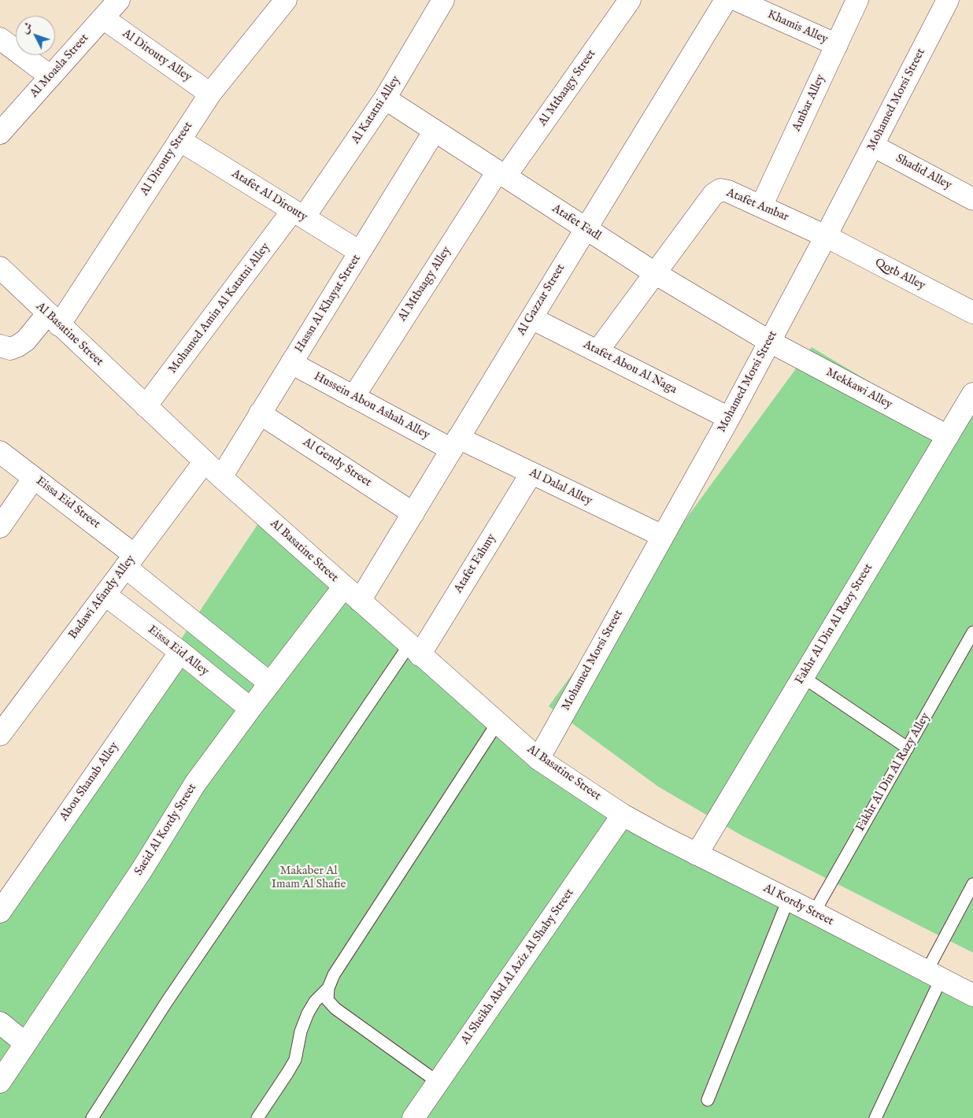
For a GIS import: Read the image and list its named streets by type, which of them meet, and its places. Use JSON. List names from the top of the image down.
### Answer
{
  "streets": {
    "street": [
      "Khamis Alley",
      "Al Dirouty Alley",
      "Al Moasla Street",
      "Al Mtbaagy Street",
      "Mohamed Morsi Street",
      "Ambar Alley",
      "Al Katatni Alley",
      "Al Dirouty Street",
      "Shadid Alley",
      "Atafet Al Dirouty",
      "Atafet Ambar",
      "Atafet Fadl",
      "Qotb Alley",
      "Al Mtbaagy Alley",
      "Al Gazzar Street",
      "Hassn Al Khayat Street",
      "Mohamed Amin Al Katatni Alley",
      "Al Basatine Street",
      "Atafet Abou Al Naga",
      "Mekkawi Alley",
      "Hussein Abou Ashah Alley",
      "Al Gendy Street",
      "Al Dalal Alley",
      "Eissa Eid Street",
      "Atafet Fahmy",
      "Badawi Afandy Alley",
      "Fakhr Al Din Al Razy Street",
      "Eissa Eid Alley",
      "Abou Shanab Alley",
      "Saeid Al Kordy Street",
      "Al Kordy Street",
      "Al Sheikh Abd Al Aziz Al Shaby Street"
    ],
    "lane": ["Fakhr Al Din Al Razy Alley"]
  },
  "crossings": [
    ["Khamis Alley", "Ambar Alley"],
    ["Al Dirouty Alley", "Al Moasla Street"],
    ["Al Dirouty Alley", "Al Dirouty Street"],
    ["Al Mtbaagy Street", "Atafet Fadl"],
    ["Al Mtbaagy Street", "Al Mtbaagy Alley"],
    ["Mohamed Morsi Street", "Shadid Alley"],
    ["Mohamed Morsi Street", "Atafet Ambar"],
    ["Mohamed Morsi Street", "Atafet Fadl"],
    ["Mohamed Morsi Street", "Qotb Alley"],
    ["Mohamed Morsi Street", "Al Basatine Street"],
    ["Mohamed Morsi Street", "Atafet Abou Al Naga"],
    ["Mohamed Morsi Street", "Mekkawi Alley"],
    ["Mohamed Morsi Street", "Al Dalal Alley"],
    ["Ambar Alley", "Atafet Ambar"],
    ["Al Katatni Alley", "Atafet Al Dirouty"],
    ["Al Katatni Alley", "Atafet Fadl"],
    ["Al Katatni Alley", "Mohamed Amin Al Katatni Alley"],
    ["Al Dirouty Street", "Atafet Al Dirouty"],
    ["Al Dirouty Street", "Al Basatine Street"],
    ["Atafet Al Dirouty", "Hassn Al Khayat Street"],
    ["Atafet Al Dirouty", "Mohamed Amin Al Katatni Alley"],
    ["Atafet Ambar", "Atafet Fadl"],
    ["Atafet Ambar", "Qotb Alley"],
    ["Atafet Fadl", "Al Mtbaagy Alley"],
    ["Atafet Fadl", "Al Gazzar Street"],
    ["Atafet Fadl", "Hassn Al Khayat Street"],
    ["Atafet Fadl", "Mekkawi Alley"],
    ["Al Mtbaagy Alley", "Hussein Abou Ashah Alley"],
    ["Al Gazzar Street", "Al Basatine Street"],
    ["Al Gazzar Street", "Atafet Abou Al Naga"],
    ["Al Gazzar Street", "Hussein Abou Ashah Alley"],
    ["Al Gazzar Street", "Al Gendy Street"],
    ["Al Gazzar Street", "Al Dalal Alley"],
    ["Hassn Al Khayat Street", "Al Basatine Street"],
    ["Hassn Al Khayat Street", "Hussein Abou Ashah Alley"],
    ["Hassn Al Khayat Street", "Al Gendy Street"],
    ["Mohamed Amin Al Katatni Alley", "Al Basatine Street"],
    ["Al Basatine Street", "Atafet Fahmy"],
    ["Al Basatine Street", "Badawi Afandy Alley"],
    ["Al Basatine Street", "Saeid Al Kordy Street"],
    ["Al Basatine Street", "Al Kordy Street"],
    ["Al Basatine Street", "Al Sheikh Abd Al Aziz Al Shaby Street"],
    ["Mekkawi Alley", "Fakhr Al Din Al Razy Street"],
    ["Hussein Abou Ashah Alley", "Al Dalal Alley"],
    ["Al Dalal Alley", "Atafet Fahmy"],
    ["Eissa Eid Street", "Badawi Afandy Alley"],
    ["Eissa Eid Street", "Saeid Al Kordy Street"],
    ["Badawi Afandy Alley", "Eissa Eid Alley"],
    ["Fakhr Al Din Al Razy Street", "Al Kordy Street"],
    ["Eissa Eid Alley", "Abou Shanab Alley"],
    ["Eissa Eid Alley", "Saeid Al Kordy Street"],
    ["Fakhr Al Din Al Razy Alley", "Al Kordy Street"],
    ["Al Kordy Street", "Al Sheikh Abd Al Aziz Al Shaby Street"]
  ],
  "parks": ["Makaber Al Imam Al Shafie"],
  "north": "top left"
}
